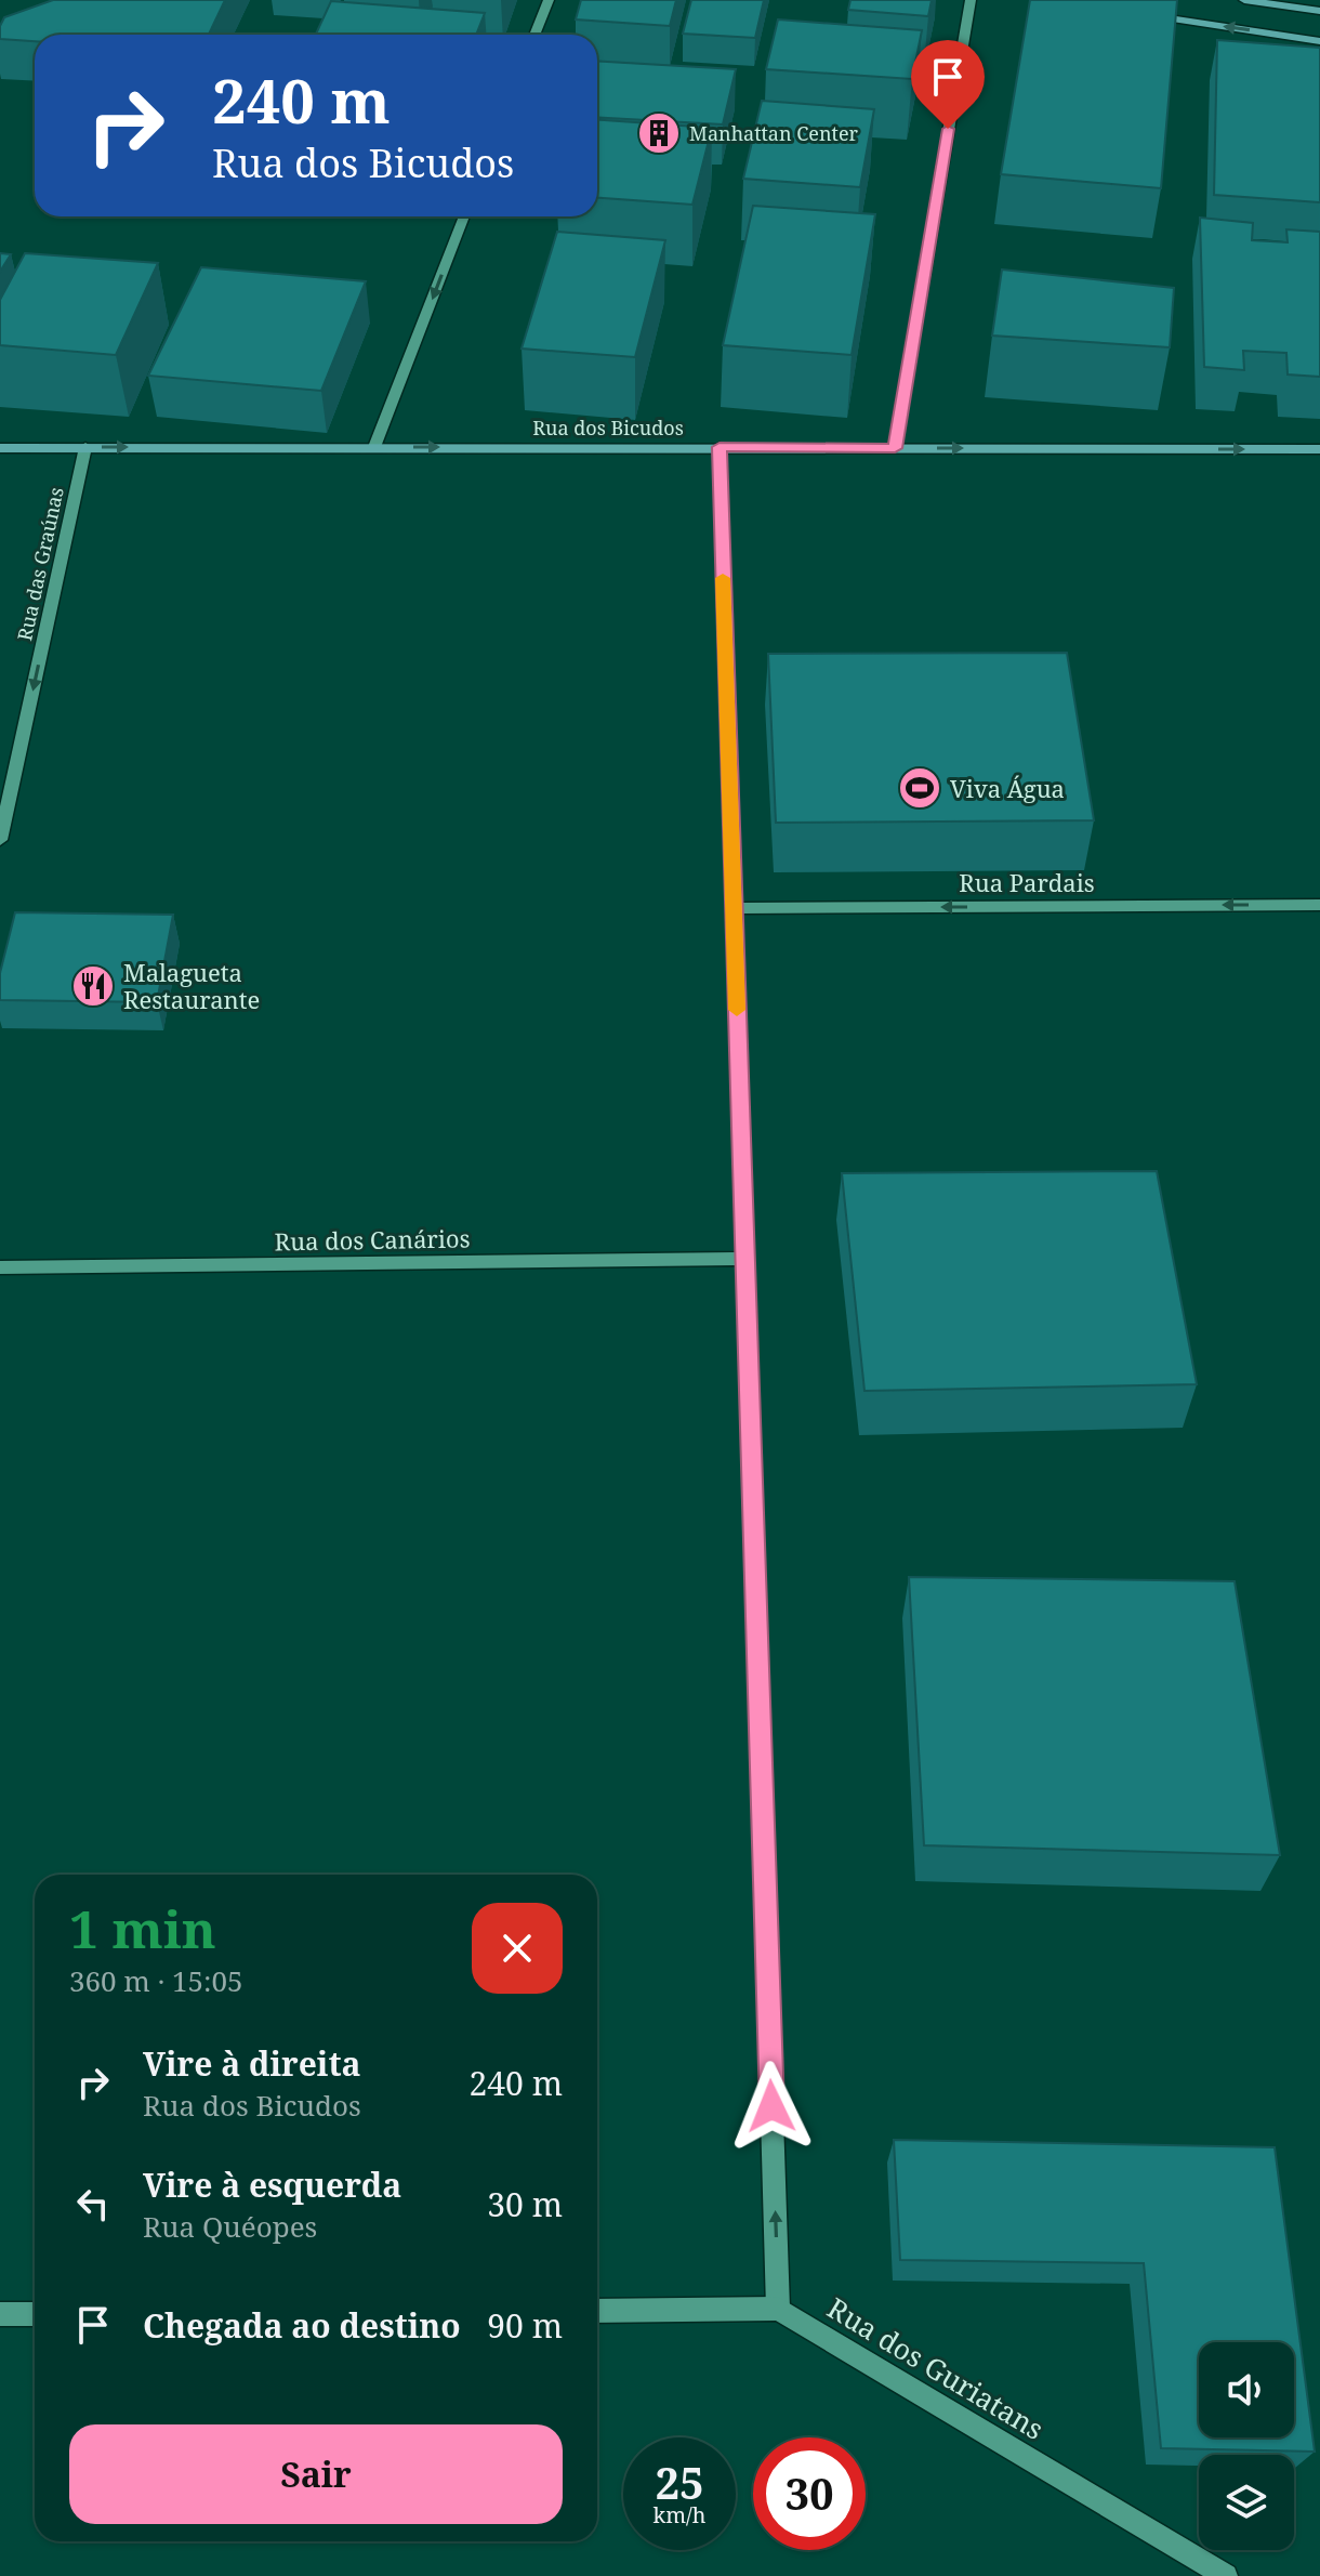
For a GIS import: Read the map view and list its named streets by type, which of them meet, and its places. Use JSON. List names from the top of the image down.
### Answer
{
  "streets": {
    "main road": ["Rua dos Bicudos"],
    "street": [
      "Rua das Graúnas",
      "Rua Pardais",
      "Rua dos Canários",
      "Rua dos Guriatans"
    ]
  },
  "crossings": [
    ["Rua dos Bicudos", "Rua das Graúnas"]
  ],
  "one_way": ["Rua dos Bicudos", "Rua das Graúnas", "Rua Pardais"],
  "places": {
    "building": ["Manhattan Center"],
    "sports": ["Viva Água"],
    "restaurant": ["Malagueta Restaurante"]
  },
  "page": {
    "turn": ["240 m", "Rua dos Bicudos"],
    "heading": ["1 min", "360 m · 15:05"],
    "list": [
      {
        "name": "Vire à direita",
        "note": "Rua dos Bicudos",
        "value": "240 m"
      },
      {
        "name": "Vire à esquerda",
        "note": "Rua Quéopes",
        "value": "30 m"
      },
      {
        "name": "Chegada ao destino",
        "value": "90 m"
      }
    ],
    "buttons": "Sair",
    "speed": "25 km/h",
    "limit": "30"
  }
}
